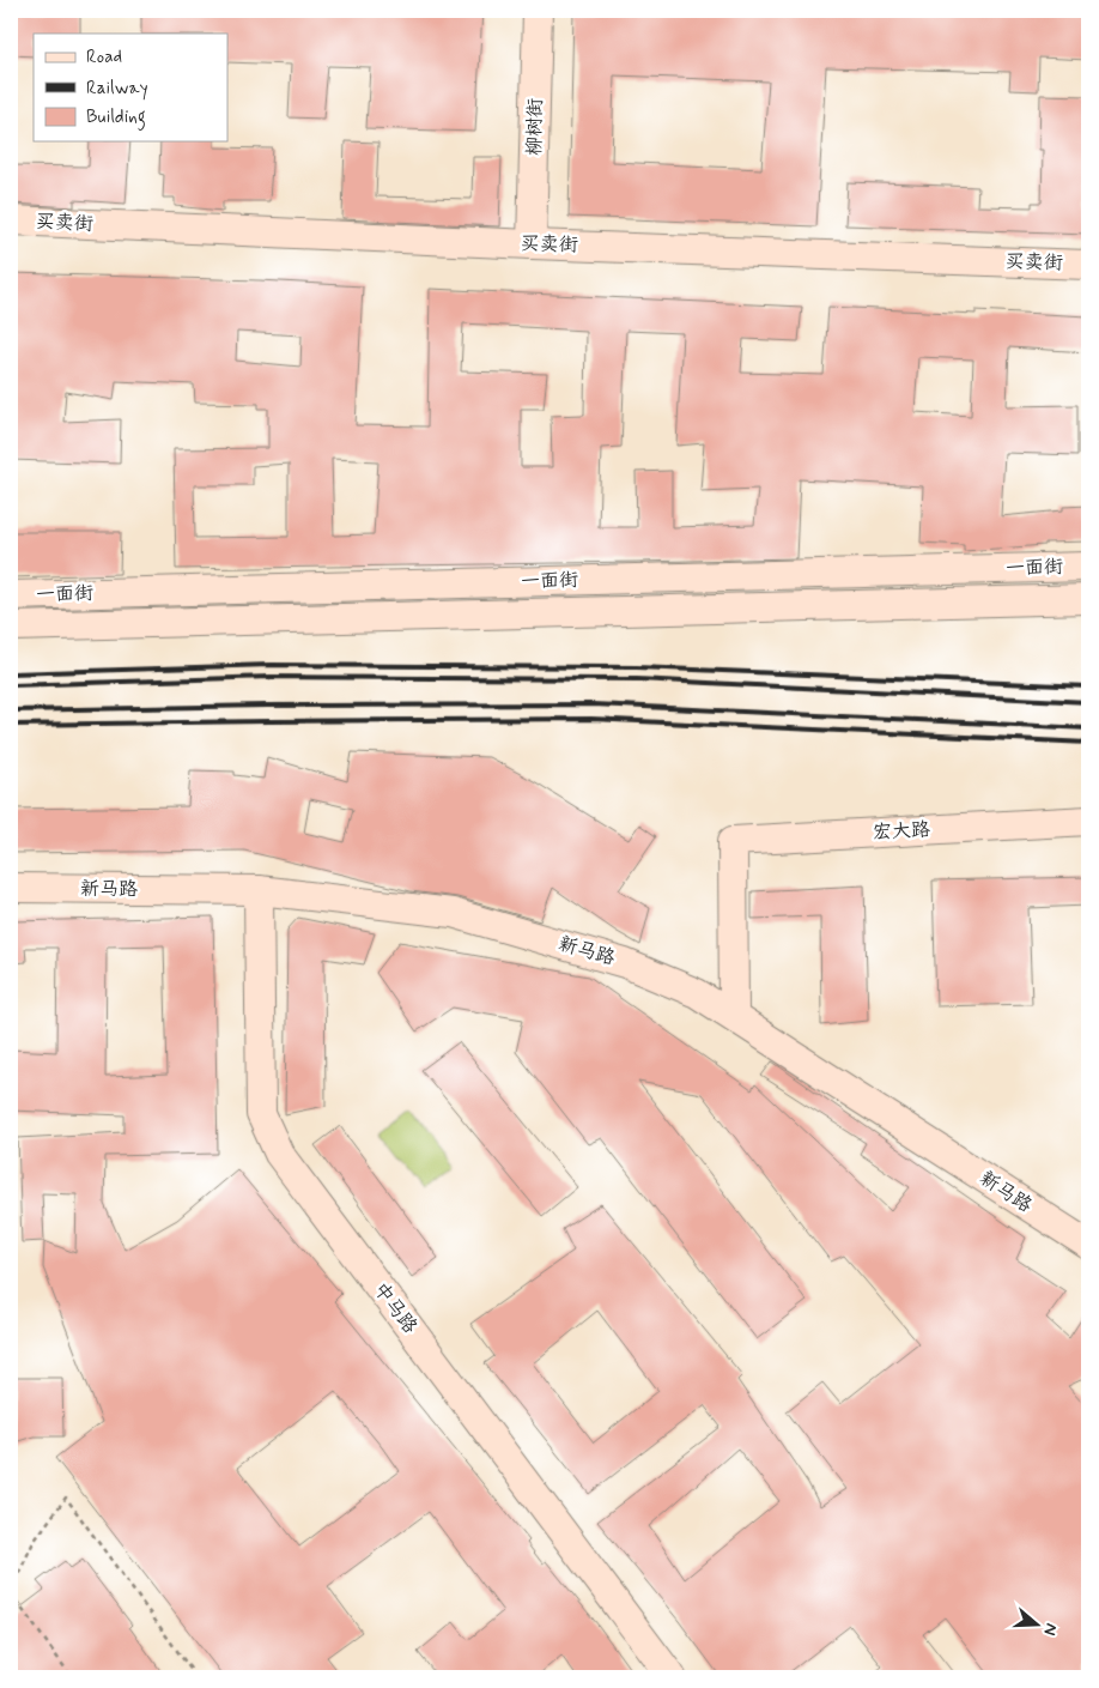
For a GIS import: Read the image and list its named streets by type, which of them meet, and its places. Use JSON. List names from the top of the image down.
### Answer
{
  "streets": {
    "main road": [
      "柳树街",
      "买卖街",
      "一面街",
      "宏大路",
      "新马路",
      "中马路"
    ]
  },
  "crossings": [
    ["柳树街", "买卖街"],
    ["新马路", "中马路"]
  ],
  "legend": ["Road", "Railway", "Building"],
  "north": "right"
}
